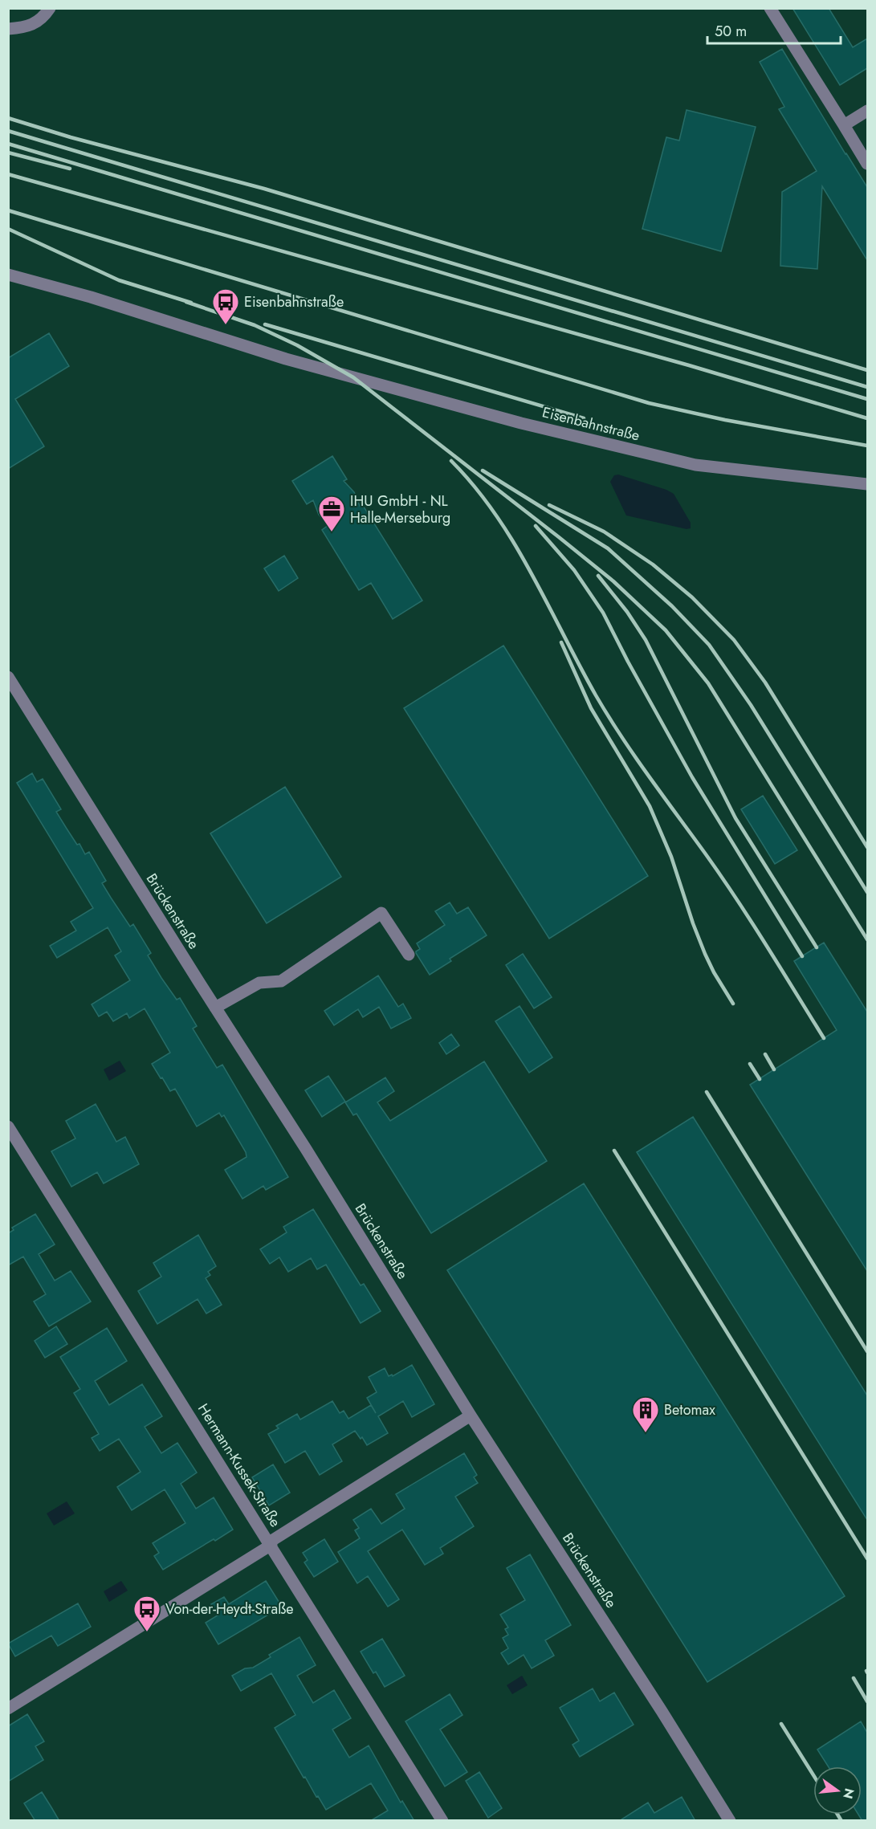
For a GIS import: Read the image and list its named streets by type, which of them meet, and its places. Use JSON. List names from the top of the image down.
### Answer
{
  "streets": {
    "street": ["Eisenbahnstraße", "Brückenstraße", "Hermann-Kussek-Straße"]
  },
  "places": {
    "bus stop": ["Eisenbahnstraße", "Von-der-Heydt-Straße"],
    "office": ["IHU GmbH - NL Halle-Merseburg"],
    "building": ["Betomax"]
  },
  "scale_bar": "50 m",
  "north": "right"
}
